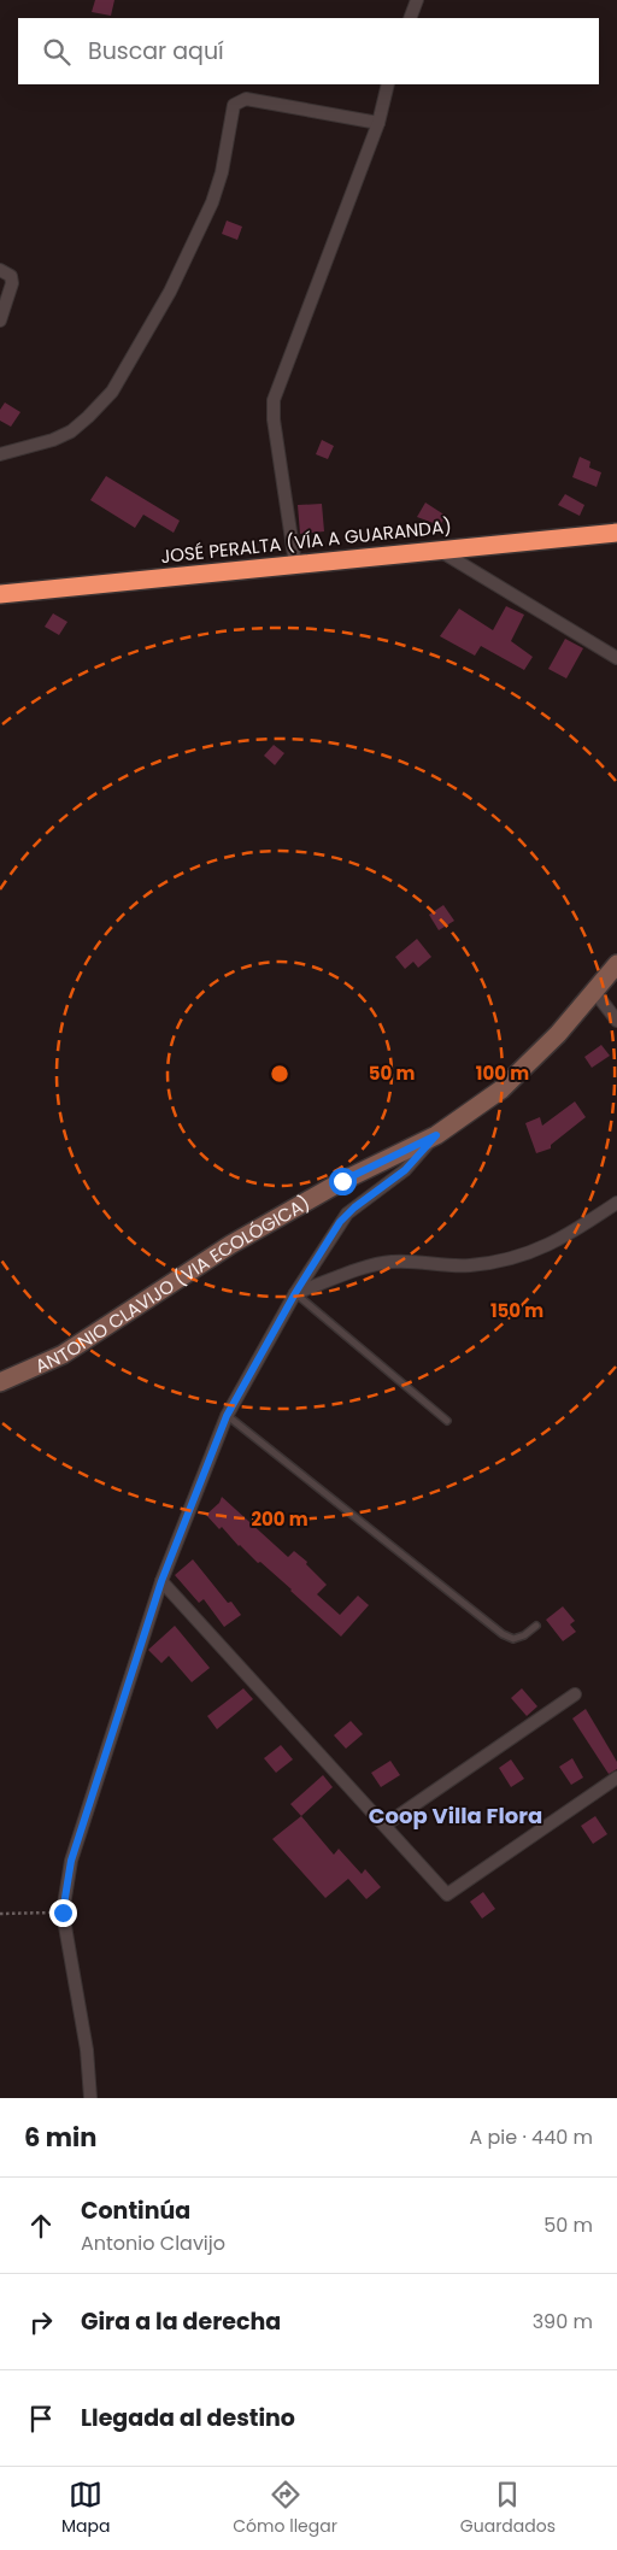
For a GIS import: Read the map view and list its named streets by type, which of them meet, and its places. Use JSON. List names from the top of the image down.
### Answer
{
  "streets": {
    "highway": ["JOSÉ PERALTA (VÍA A GUARANDA)"],
    "main road": ["ANTONIO CLAVIJO (VIA ECOLÓGICA)"]
  },
  "districts": ["Coop Villa Flora"],
  "page": {
    "search": "Buscar aquí",
    "heading": ["6 min", "A pie · 440 m"],
    "list": [
      ["Continúa", "Antonio Clavijo", "50 m"],
      ["Gira a la derecha", "390 m"],
      "Llegada al destino"
    ],
    "nav": ["Mapa", "Cómo llegar", "Guardados"]
  },
  "rings": [
    "50 m",
    "100 m",
    "150 m",
    "200 m"
  ]
}
